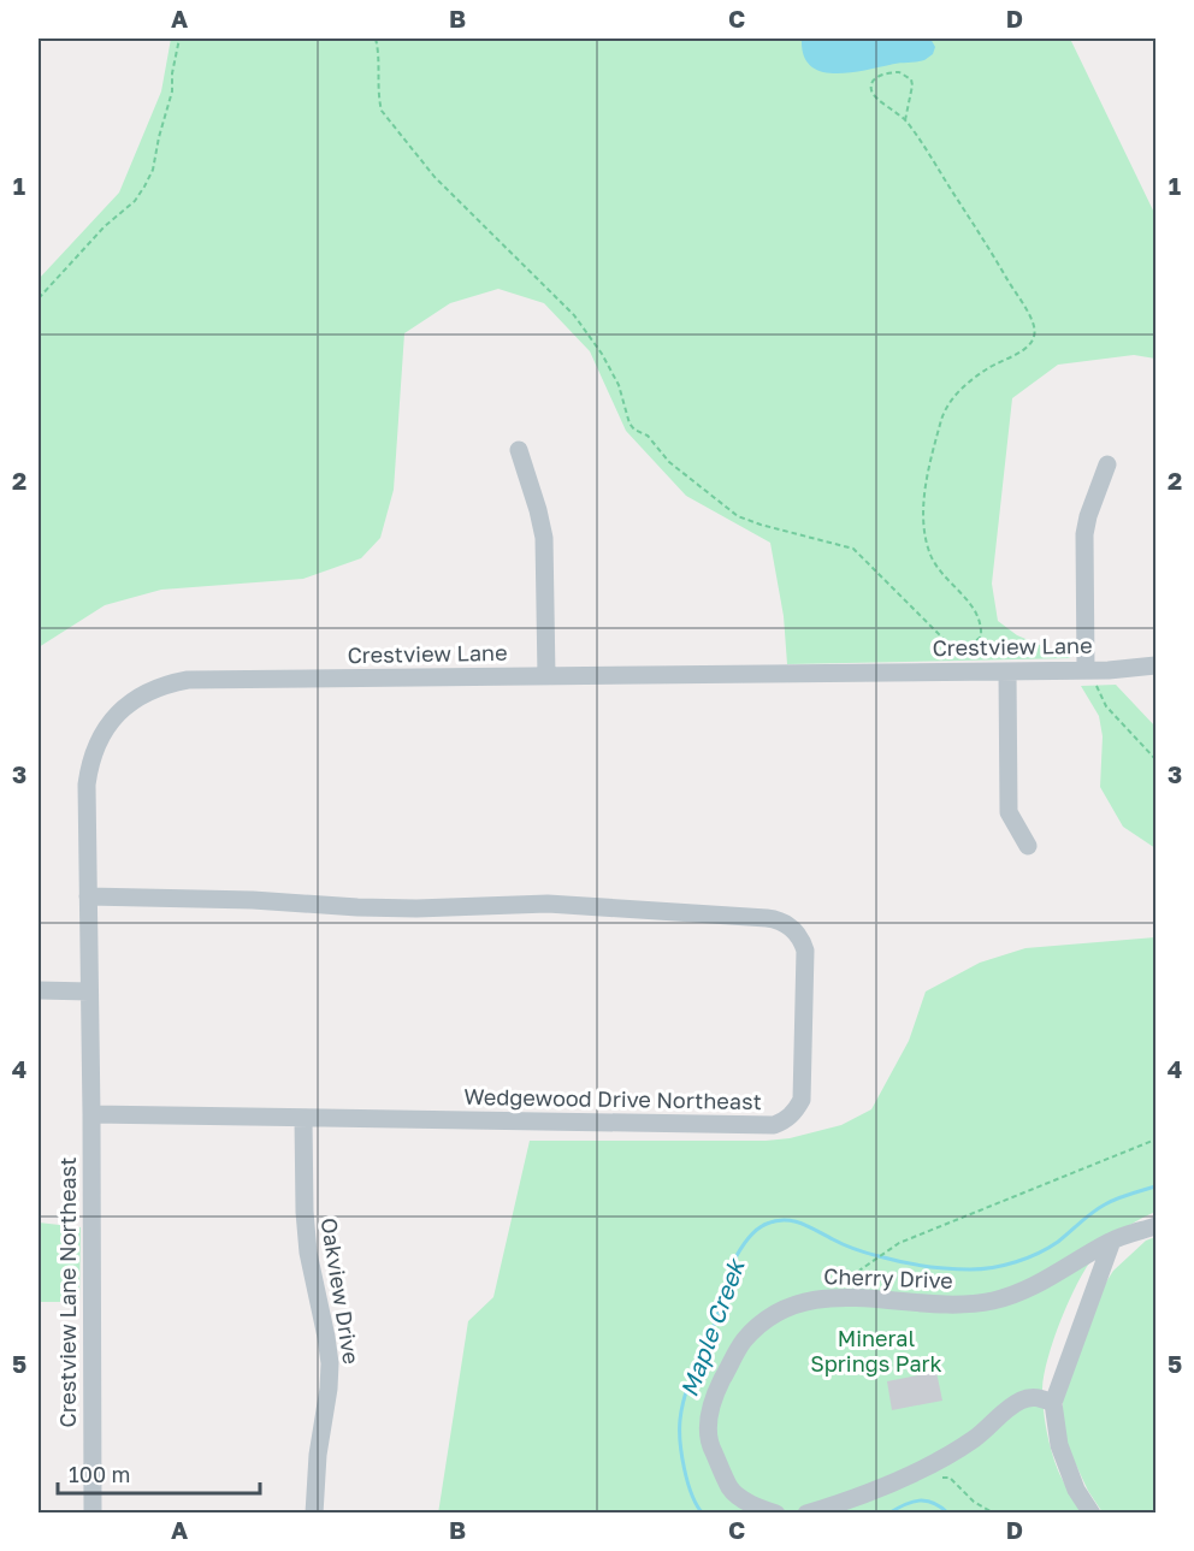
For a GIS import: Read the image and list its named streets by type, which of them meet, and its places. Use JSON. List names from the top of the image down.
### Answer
{
  "streets": {
    "street": [
      "Crestview Lane",
      "Wedgewood Drive Northeast",
      "Cherry Drive",
      "Oakview Drive",
      "Crestview Lane Northeast"
    ]
  },
  "crossings": [
    ["Crestview Lane", "Wedgewood Drive Northeast"],
    ["Crestview Lane", "Crestview Lane Northeast"],
    ["Wedgewood Drive Northeast", "Oakview Drive"],
    ["Wedgewood Drive Northeast", "Crestview Lane Northeast"]
  ],
  "water": ["Maple Creek"],
  "parks": ["Mineral Springs Park"],
  "scale_bar": "100 m",
  "grid": {
    "columns": [
      "A",
      "B",
      "C",
      "D"
    ],
    "rows": [
      "1",
      "2",
      "3",
      "4",
      "5"
    ]
  }
}
